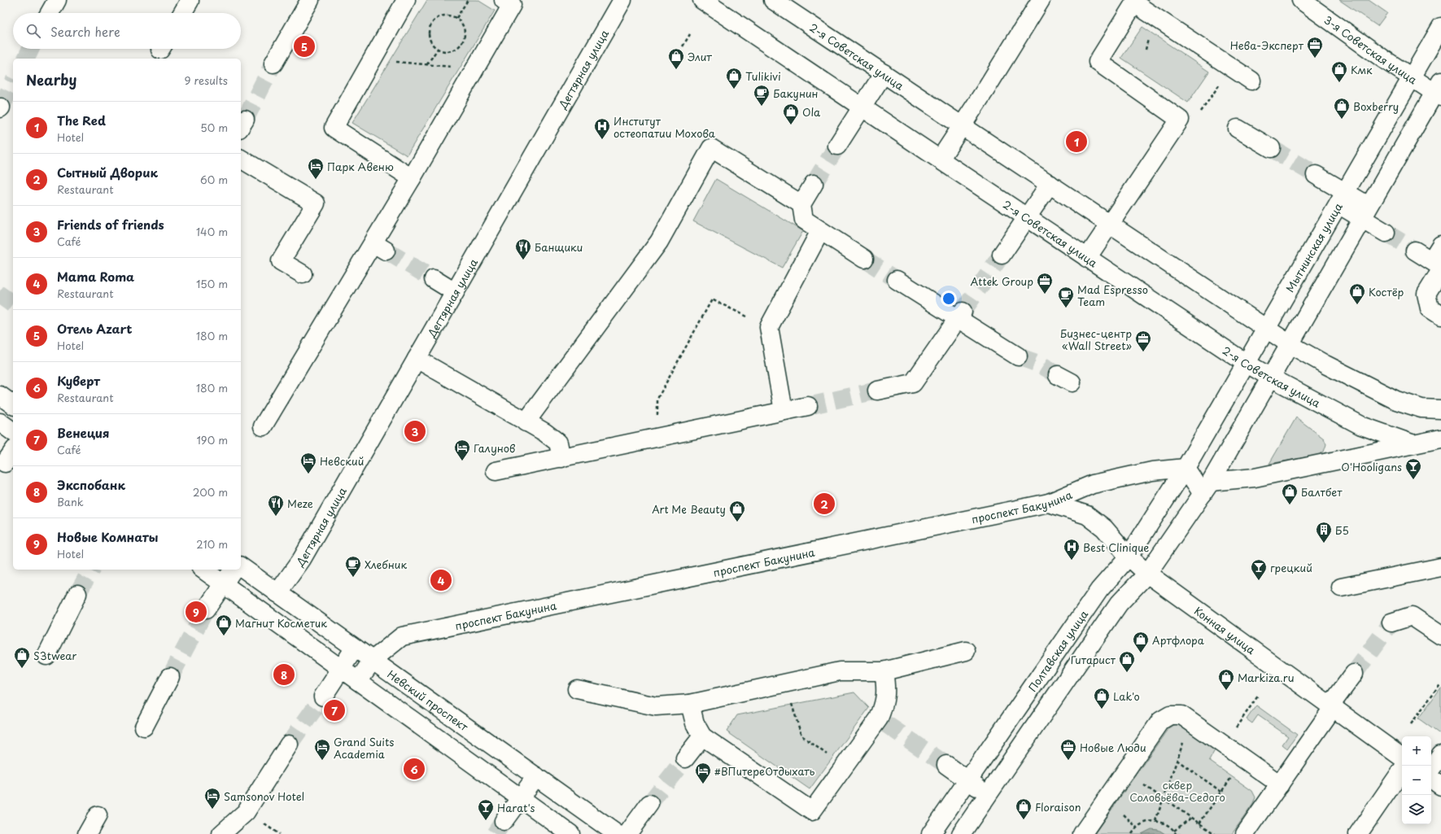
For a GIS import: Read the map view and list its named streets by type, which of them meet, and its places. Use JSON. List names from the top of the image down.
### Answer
{
  "streets": {
    "street": [
      "3-я Советская улица",
      "2-я Советская улица",
      "Дегтярная улица",
      "Мытнинская улица",
      "проспект Бакунина",
      "Конная улица",
      "Полтавская улица",
      "Невский проспект"
    ]
  },
  "crossings": [
    ["3-я Советская улица", "Мытнинская улица"],
    ["2-я Советская улица", "Мытнинская улица"],
    ["Дегтярная улица", "Невский проспект"],
    ["Мытнинская улица", "проспект Бакунина"],
    ["Мытнинская улица", "Полтавская улица"],
    ["проспект Бакунина", "Конная улица"],
    ["проспект Бакунина", "Полтавская улица"],
    ["проспект Бакунина", "Невский проспект"],
    ["Конная улица", "Полтавская улица"]
  ],
  "parks": ["сквер Соловьёва-Седого"],
  "places": {
    "office": [
      "Нева-Эксперт",
      "Attek Group",
      "Бизнес-центр «Wall Street»",
      "Новые Люди"
    ],
    "shop": [
      "Элит",
      "Кмк",
      "Tulikivi",
      "Boxberry",
      "Ola",
      "Костёр",
      "Балтбет",
      "Art Me Beauty",
      "Магнит Косметик",
      "Артфлора",
      "S3twear",
      "Гитарист",
      "Markiza.ru",
      "Lak'o",
      "Floraison"
    ],
    "cafe": ["Бакунин", "Mad Espresso Team", "Хлебник"],
    "hospital": ["Институт остеопатии Мохова", "Best Clinique"],
    "hotel": [
      "Парк Авеню",
      "Галунов",
      "Невский",
      "Grand Suits Academia",
      "#ВПитереОтдыхать",
      "Samsonov Hotel"
    ],
    "restaurant": ["Банщики", "Meze"],
    "bar": ["O'Hooligans", "грецкий", "Harat's"],
    "building": ["Б5"]
  },
  "page": {
    "search": "Search here",
    "pins": [
      "5",
      "1",
      "3",
      "2",
      "4",
      "9",
      "8",
      "7",
      "6"
    ],
    "heading": ["Nearby", "9 results"],
    "list": [
      {
        "mark": "1",
        "name": "The Red",
        "note": "Hotel",
        "value": "50 m"
      },
      {
        "mark": "2",
        "name": "Сытный Дворик",
        "note": "Restaurant",
        "value": "60 m"
      },
      {
        "mark": "3",
        "name": "Friends of friends",
        "note": "Café",
        "value": "140 m"
      },
      {
        "mark": "4",
        "name": "Mama Roma",
        "note": "Restaurant",
        "value": "150 m"
      },
      {
        "mark": "5",
        "name": "Отель Azart",
        "note": "Hotel",
        "value": "180 m"
      },
      {
        "mark": "6",
        "name": "Куверт",
        "note": "Restaurant",
        "value": "180 m"
      },
      {
        "mark": "7",
        "name": "Венеция",
        "note": "Café",
        "value": "190 m"
      },
      {
        "mark": "8",
        "name": "Экспобанк",
        "note": "Bank",
        "value": "200 m"
      },
      {
        "mark": "9",
        "name": "Новые Комнаты",
        "note": "Hotel",
        "value": "210 m"
      }
    ],
    "map_buttons": ["+", "−"]
  }
}
